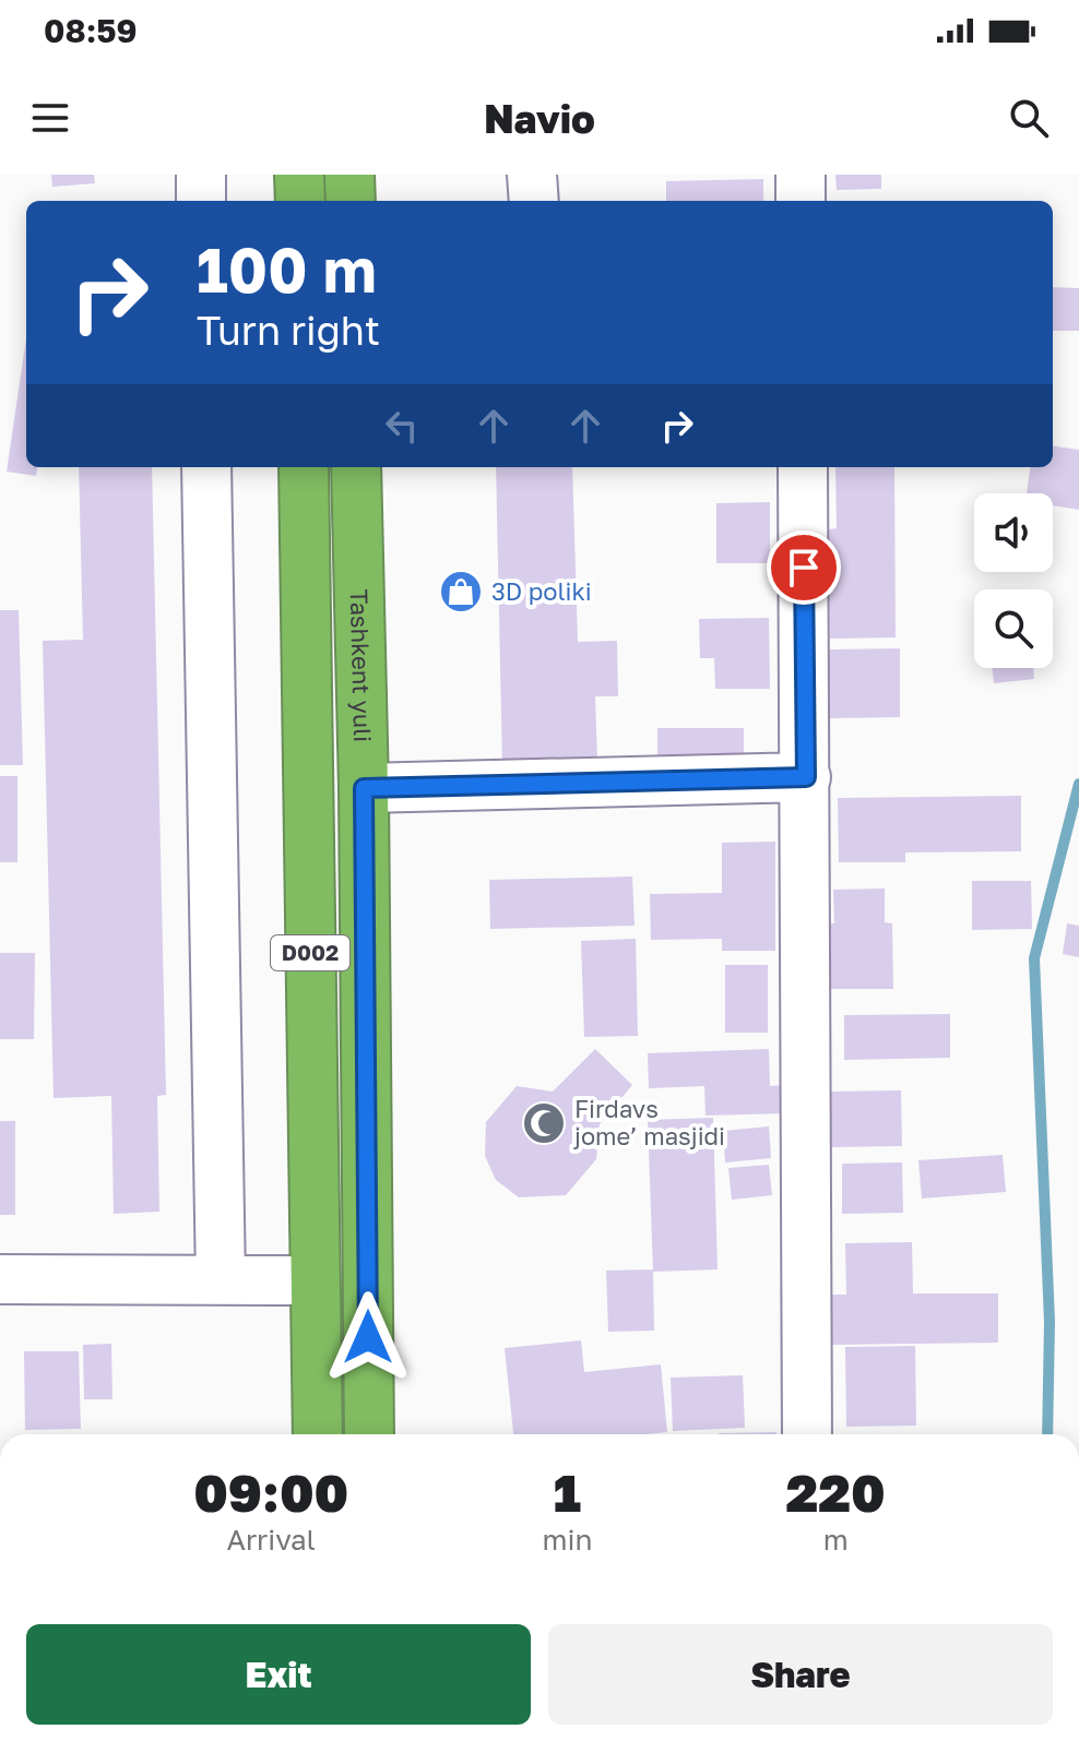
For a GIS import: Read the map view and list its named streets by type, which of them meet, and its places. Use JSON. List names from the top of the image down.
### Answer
{
  "streets": {
    "highway": ["Tashkent yuli", "D002"]
  },
  "places": {
    "shop": ["3D poliki"],
    "mosque": ["Firdavs jome’ masjidi"]
  },
  "page": {
    "status": "08:59",
    "header": "Navio",
    "turn": ["100 m", "Turn right"],
    "eta": [
      "09:00",
      "Arrival",
      "1",
      "min",
      "220",
      "m"
    ],
    "buttons": ["Exit", "Share"]
  }
}
